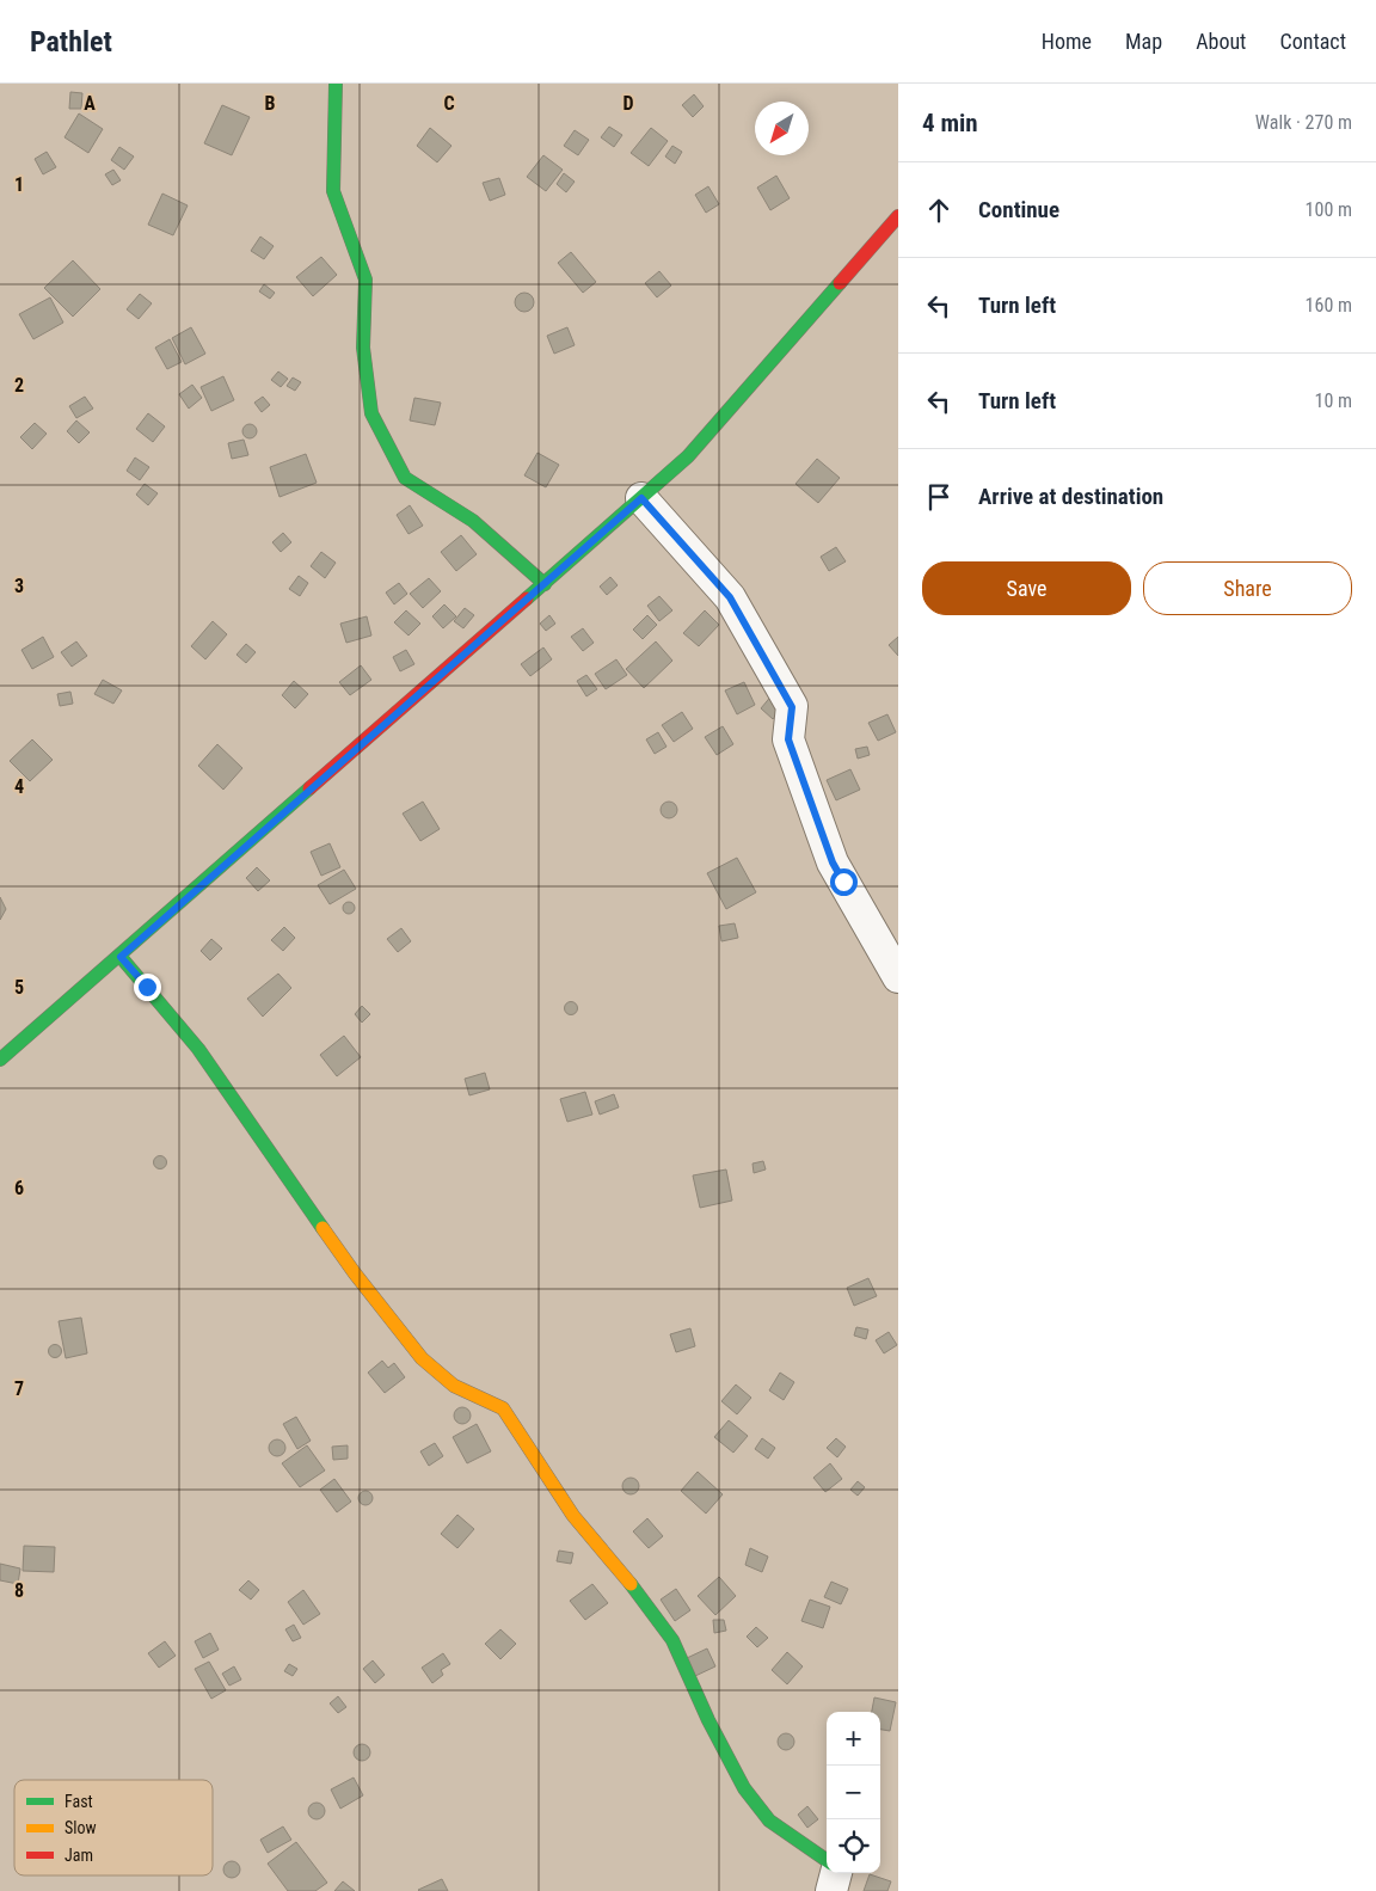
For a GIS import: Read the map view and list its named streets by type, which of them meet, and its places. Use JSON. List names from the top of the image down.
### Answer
{
  "legend": ["Fast", "Slow", "Jam"],
  "north": "bottom left",
  "page": {
    "header": "Pathlet",
    "nav": [
      "Home",
      "Map",
      "About",
      "Contact"
    ],
    "heading": ["4 min", "Walk · 270 m"],
    "list": [
      ["Continue", "100 m"],
      ["Turn left", "160 m"],
      ["Turn left", "10 m"],
      "Arrive at destination"
    ],
    "buttons": ["Save", "Share"],
    "map_buttons": ["+", "−"]
  },
  "grid": {
    "columns": [
      "A",
      "B",
      "C",
      "D"
    ],
    "rows": [
      "1",
      "2",
      "3",
      "4",
      "5",
      "6",
      "7",
      "8"
    ]
  }
}
